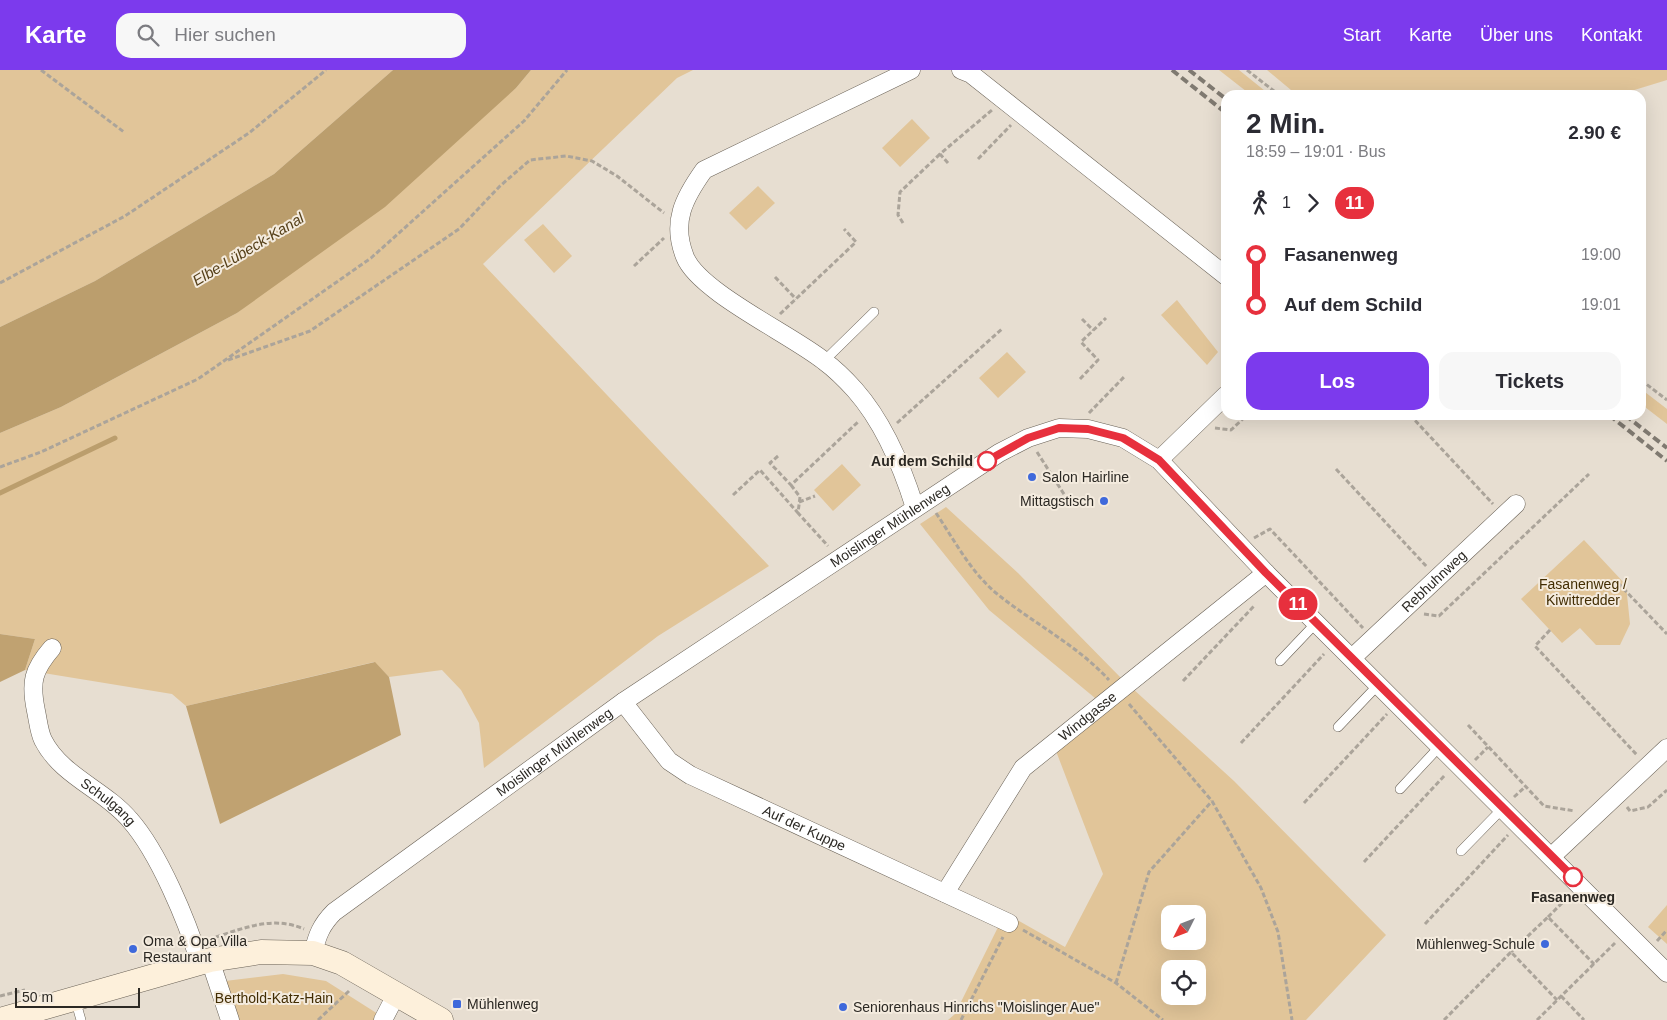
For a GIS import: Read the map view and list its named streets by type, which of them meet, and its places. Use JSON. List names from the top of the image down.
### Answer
{
  "streets": {
    "street": [
      "Moislinger Mühlenweg",
      "Rebhuhnweg",
      "Windgasse",
      "Schulgang",
      "Auf der Kuppe"
    ]
  },
  "crossings": [
    ["Moislinger Mühlenweg", "Rebhuhnweg"],
    ["Moislinger Mühlenweg", "Windgasse"],
    ["Moislinger Mühlenweg", "Auf der Kuppe"],
    ["Windgasse", "Auf der Kuppe"]
  ],
  "water": ["Elbe-Lübeck-Kanal"],
  "parks": ["Fasanenweg / Kiwittredder", "Berthold-Katz-Hain"],
  "places": {
    "other": [
      "Auf dem Schild",
      "Salon Hairline",
      "Mittagstisch",
      "Fasanenweg",
      "Mühlenweg-Schule",
      "Oma & Opa Villa Restaurant",
      "Seniorenhaus Hinrichs \"Moislinger Aue\""
    ],
    "transit": ["Mühlenweg"]
  },
  "lines": ["bus line 11"],
  "scale_bar": "50 m",
  "north": "bottom left",
  "page": {
    "header": "Karte",
    "search": "Hier suchen",
    "nav": [
      "Start",
      "Karte",
      "Über uns",
      "Kontakt"
    ],
    "on_map": "11",
    "heading": ["2 Min.", "18:59 – 19:01 · Bus", "2.90 €"],
    "legs": ["1", "11"],
    "list": [
      {
        "name": "Fasanenweg",
        "value": "19:00"
      },
      {
        "name": "Auf dem Schild",
        "value": "19:01"
      }
    ],
    "buttons": ["Los", "Tickets"],
    "scale": "50 m"
  }
}
